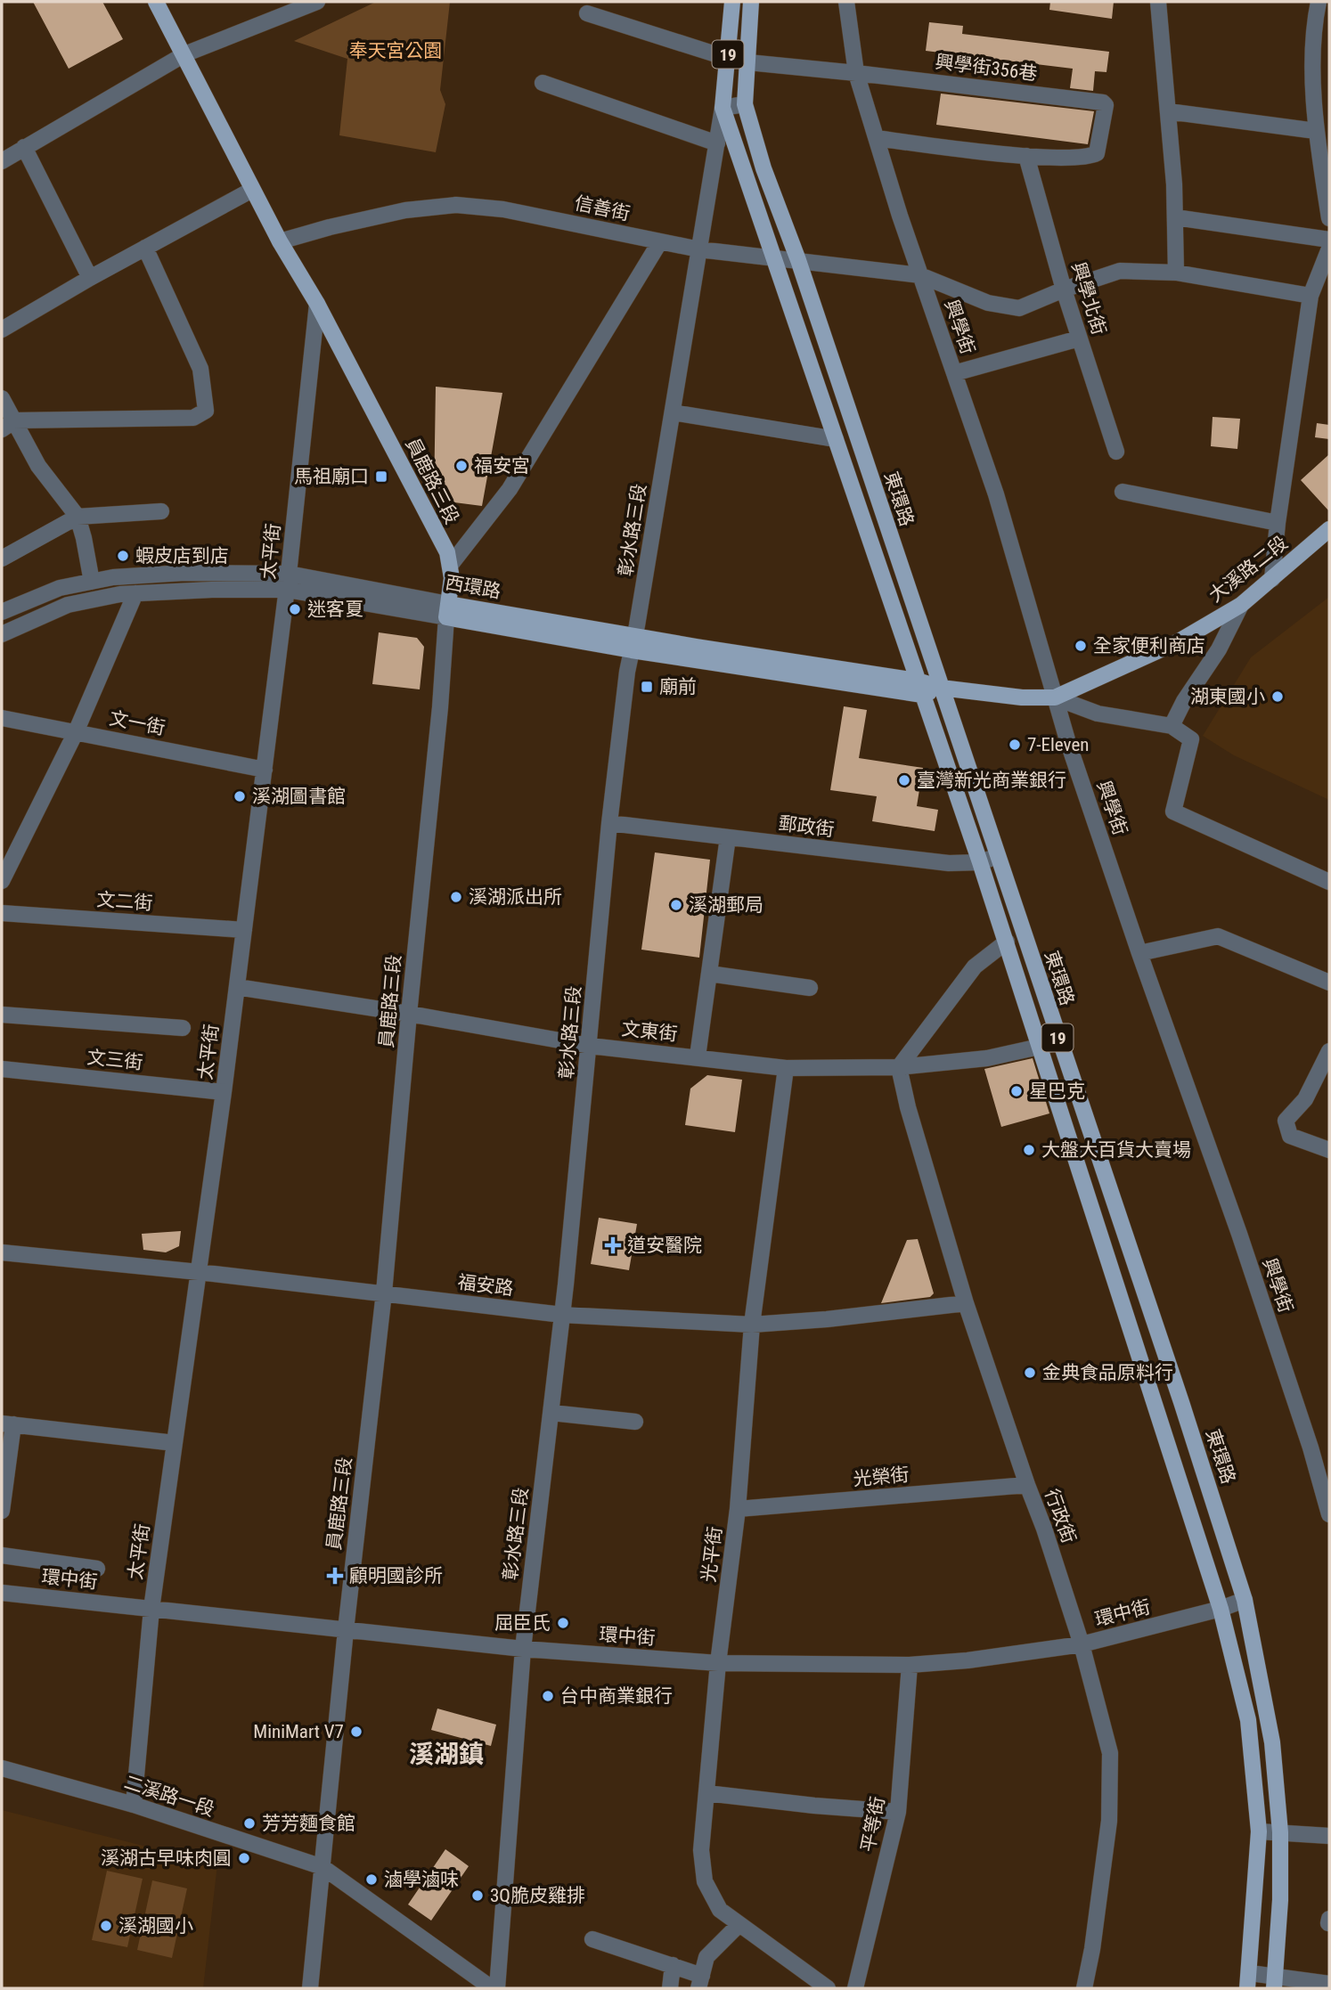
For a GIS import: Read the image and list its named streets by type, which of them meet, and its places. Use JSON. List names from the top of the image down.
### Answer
{
  "streets": {
    "main road": [
      "19",
      "員鹿路三段",
      "東環路",
      "大溪路二段",
      "西環路"
    ],
    "street": [
      "興學街356巷",
      "信善街",
      "興學北街",
      "興學街",
      "彰水路三段",
      "太平街",
      "文一街",
      "郵政街",
      "文二街",
      "文東街",
      "文三街",
      "福安路",
      "光榮街",
      "行政街",
      "光平街",
      "環中街",
      "二溪路一段",
      "平等街"
    ]
  },
  "crossings": [
    ["19", "東環路"],
    ["19", "彰水路三段"],
    ["興學街356巷", "興學北街"],
    ["興學街356巷", "興學街"],
    ["信善街", "興學北街"],
    ["信善街", "興學街"],
    ["信善街", "員鹿路三段"],
    ["信善街", "東環路"],
    ["信善街", "彰水路三段"],
    ["興學街", "大溪路二段"],
    ["員鹿路三段", "太平街"],
    ["員鹿路三段", "西環路"],
    ["員鹿路三段", "文東街"],
    ["員鹿路三段", "福安路"],
    ["員鹿路三段", "環中街"],
    ["員鹿路三段", "二溪路一段"],
    ["東環路", "彰水路三段"],
    ["東環路", "大溪路二段"],
    ["東環路", "西環路"],
    ["東環路", "郵政街"],
    ["東環路", "文東街"],
    ["東環路", "環中街"],
    ["彰水路三段", "西環路"],
    ["彰水路三段", "郵政街"],
    ["彰水路三段", "文東街"],
    ["彰水路三段", "福安路"],
    ["彰水路三段", "環中街"],
    ["太平街", "西環路"],
    ["太平街", "文一街"],
    ["太平街", "文二街"],
    ["太平街", "文東街"],
    ["太平街", "文三街"],
    ["太平街", "福安路"],
    ["太平街", "環中街"],
    ["太平街", "二溪路一段"],
    ["大溪路二段", "西環路"],
    ["文東街", "行政街"],
    ["文東街", "光平街"],
    ["福安路", "行政街"],
    ["福安路", "光平街"],
    ["光榮街", "行政街"],
    ["光榮街", "光平街"],
    ["行政街", "環中街"],
    ["光平街", "環中街"],
    ["環中街", "平等街"]
  ],
  "districts": ["溪湖鎮"],
  "parks": ["奉天宮公園"],
  "places": {
    "other": [
      "福安宮",
      "蝦皮店到店",
      "迷客夏",
      "全家便利商店",
      "湖東國小",
      "7-Eleven",
      "臺灣新光商業銀行",
      "溪湖圖書館",
      "溪湖派出所",
      "溪湖郵局",
      "星巴克",
      "大盤大百貨大賣場",
      "金典食品原料行",
      "屈臣氏",
      "台中商業銀行",
      "MiniMart V7",
      "芳芳麵食館",
      "溪湖古早味肉圓",
      "滷學滷味",
      "3Q脆皮雞排",
      "溪湖國小"
    ],
    "transit": ["馬祖廟口", "廟前"],
    "health": ["道安醫院", "顧明國診所"]
  }
}
